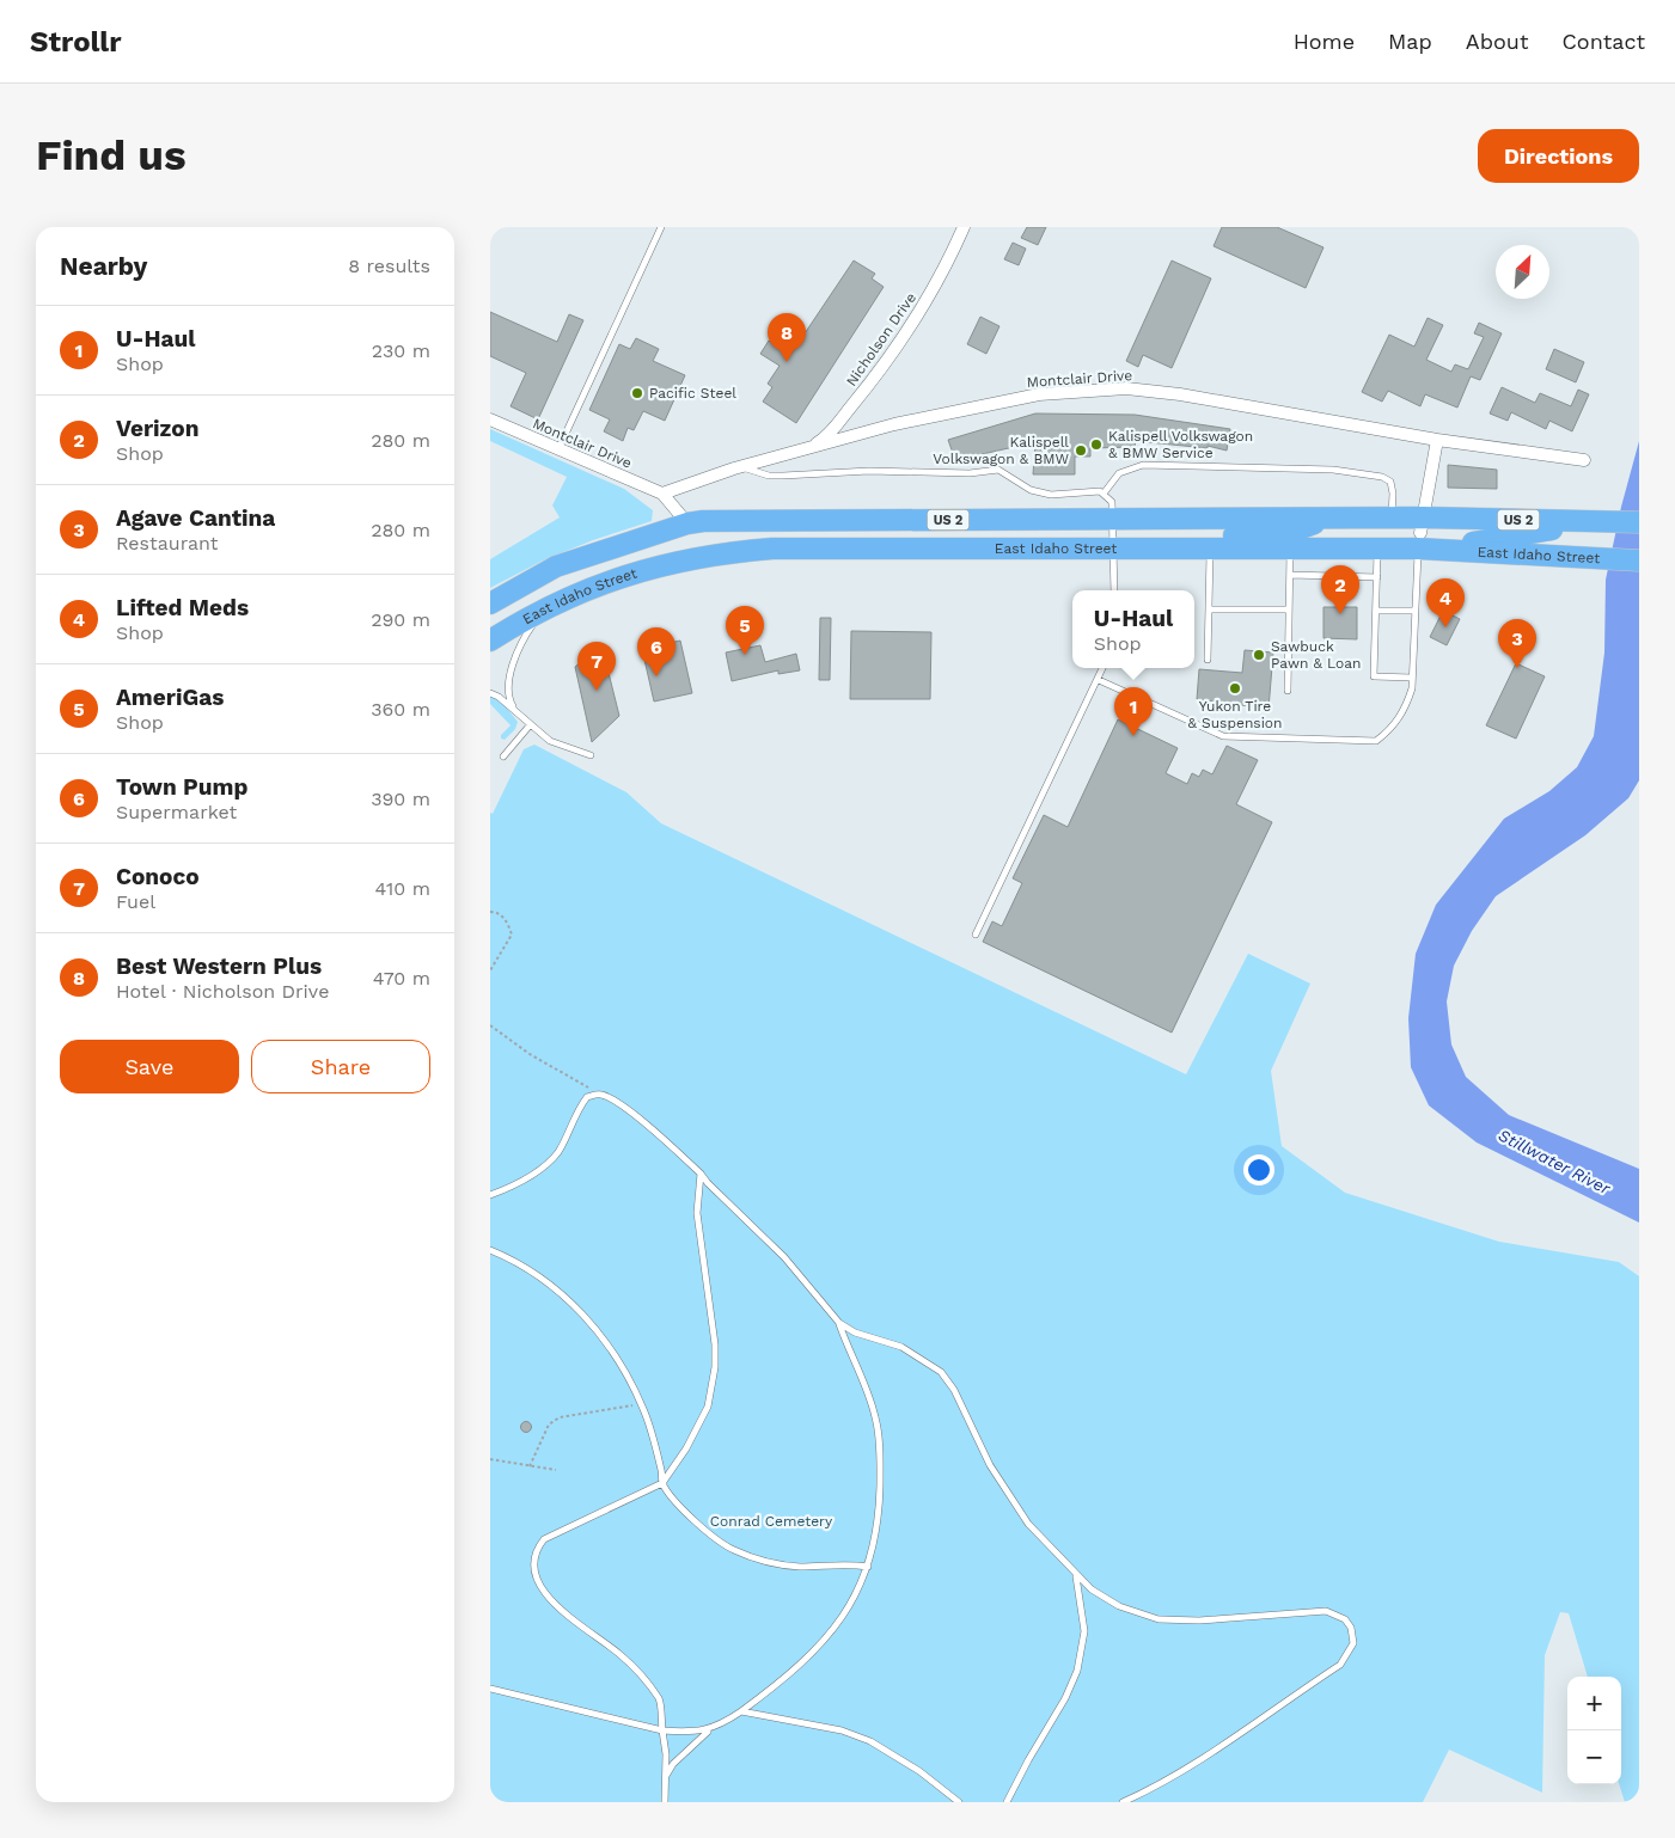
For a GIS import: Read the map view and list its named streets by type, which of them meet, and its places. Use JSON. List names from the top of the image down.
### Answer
{
  "streets": {
    "highway": ["US 2", "East Idaho Street"],
    "street": ["Nicholson Drive", "Montclair Drive"]
  },
  "crossings": [
    ["Nicholson Drive", "Montclair Drive"],
    ["Montclair Drive", "East Idaho Street"]
  ],
  "water": ["Stillwater River"],
  "parks": ["Conrad Cemetery"],
  "places": [
    "Pacific Steel",
    "Kalispell Volkswagon & BMW Service",
    "Kalispell Volkswagon & BMW",
    "Sawbuck Pawn & Loan",
    "Yukon Tire & Suspension"
  ],
  "north": "top right",
  "page": {
    "header": "Strollr",
    "nav": [
      "Home",
      "Map",
      "About",
      "Contact"
    ],
    "buttons": [
      "Directions",
      ["Save", "Share"]
    ],
    "title": "Find us",
    "heading": ["Nearby", "8 results"],
    "list": [
      {
        "mark": "1",
        "name": "U-Haul",
        "note": "Shop",
        "value": "230 m"
      },
      {
        "mark": "2",
        "name": "Verizon",
        "note": "Shop",
        "value": "280 m"
      },
      {
        "mark": "3",
        "name": "Agave Cantina",
        "note": "Restaurant",
        "value": "280 m"
      },
      {
        "mark": "4",
        "name": "Lifted Meds",
        "note": "Shop",
        "value": "290 m"
      },
      {
        "mark": "5",
        "name": "AmeriGas",
        "note": "Shop",
        "value": "360 m"
      },
      {
        "mark": "6",
        "name": "Town Pump",
        "note": "Supermarket",
        "value": "390 m"
      },
      {
        "mark": "7",
        "name": "Conoco",
        "note": "Fuel",
        "value": "410 m"
      },
      {
        "mark": "8",
        "name": "Best Western Plus",
        "note": "Hotel · Nicholson Drive",
        "value": "470 m"
      }
    ],
    "pins": [
      "8",
      "2",
      "4",
      "5",
      "3",
      "6",
      "7",
      "1"
    ],
    "popup": ["U-Haul", "Shop"],
    "map_buttons": ["+", "−"]
  }
}
